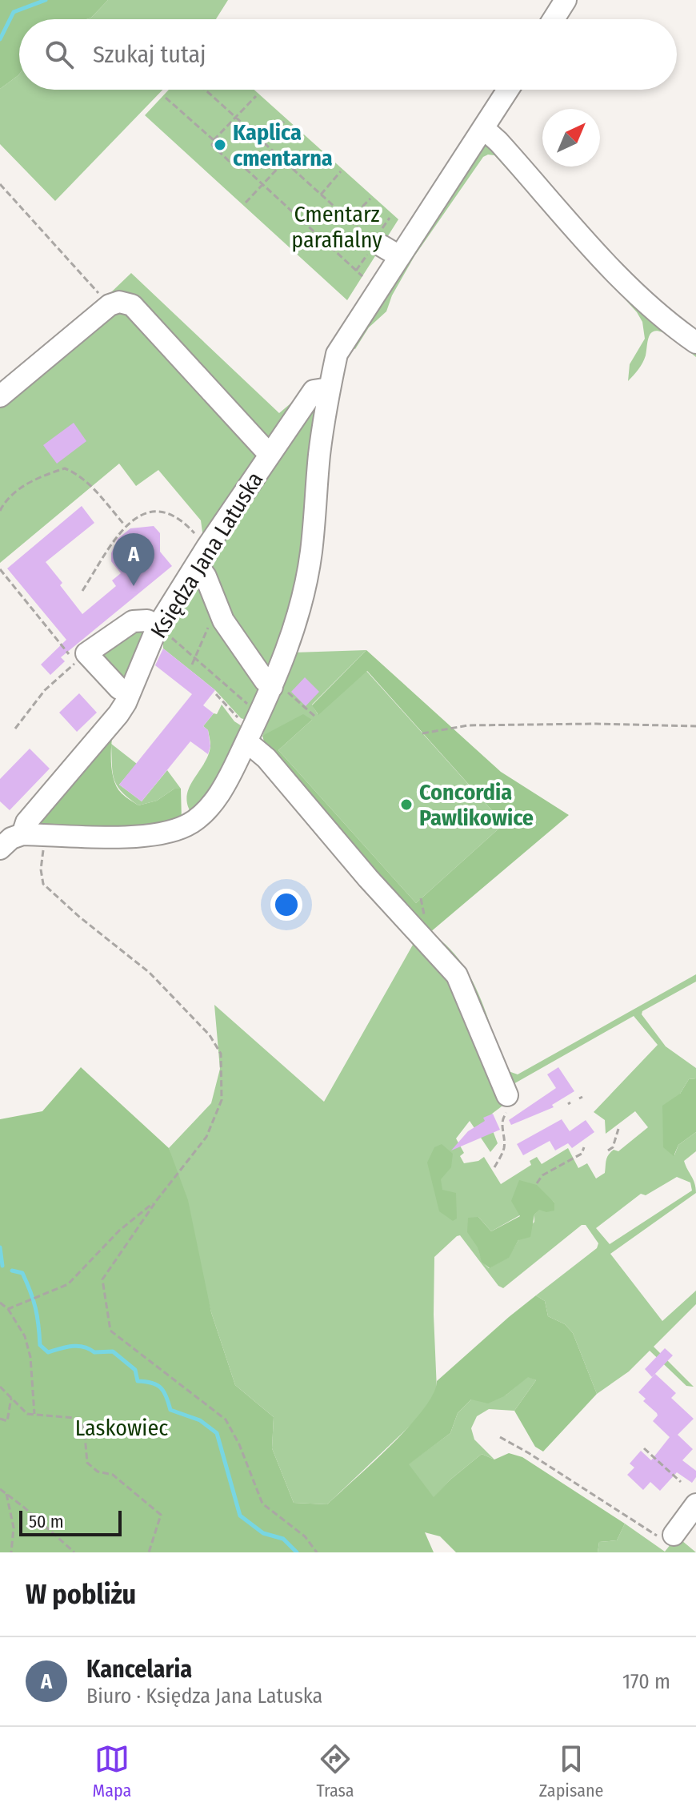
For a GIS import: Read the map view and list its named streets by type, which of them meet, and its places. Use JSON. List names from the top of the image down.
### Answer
{
  "streets": {
    "street": ["Księdza Jana Latuska"]
  },
  "parks": ["Cmentarz parafialny", "Laskowiec"],
  "places": ["Kaplica cmentarna", "Concordia Pawlikowice"],
  "scale_bar": "50 m",
  "north": "top right",
  "page": {
    "search": "Szukaj tutaj",
    "pins": "A",
    "scale": "50 m",
    "heading": "W pobliżu",
    "list": [
      {
        "mark": "A",
        "name": "Kancelaria",
        "note": "Biuro · Księdza Jana Latuska",
        "value": "170 m"
      }
    ],
    "nav": ["Mapa", "Trasa", "Zapisane"]
  }
}
